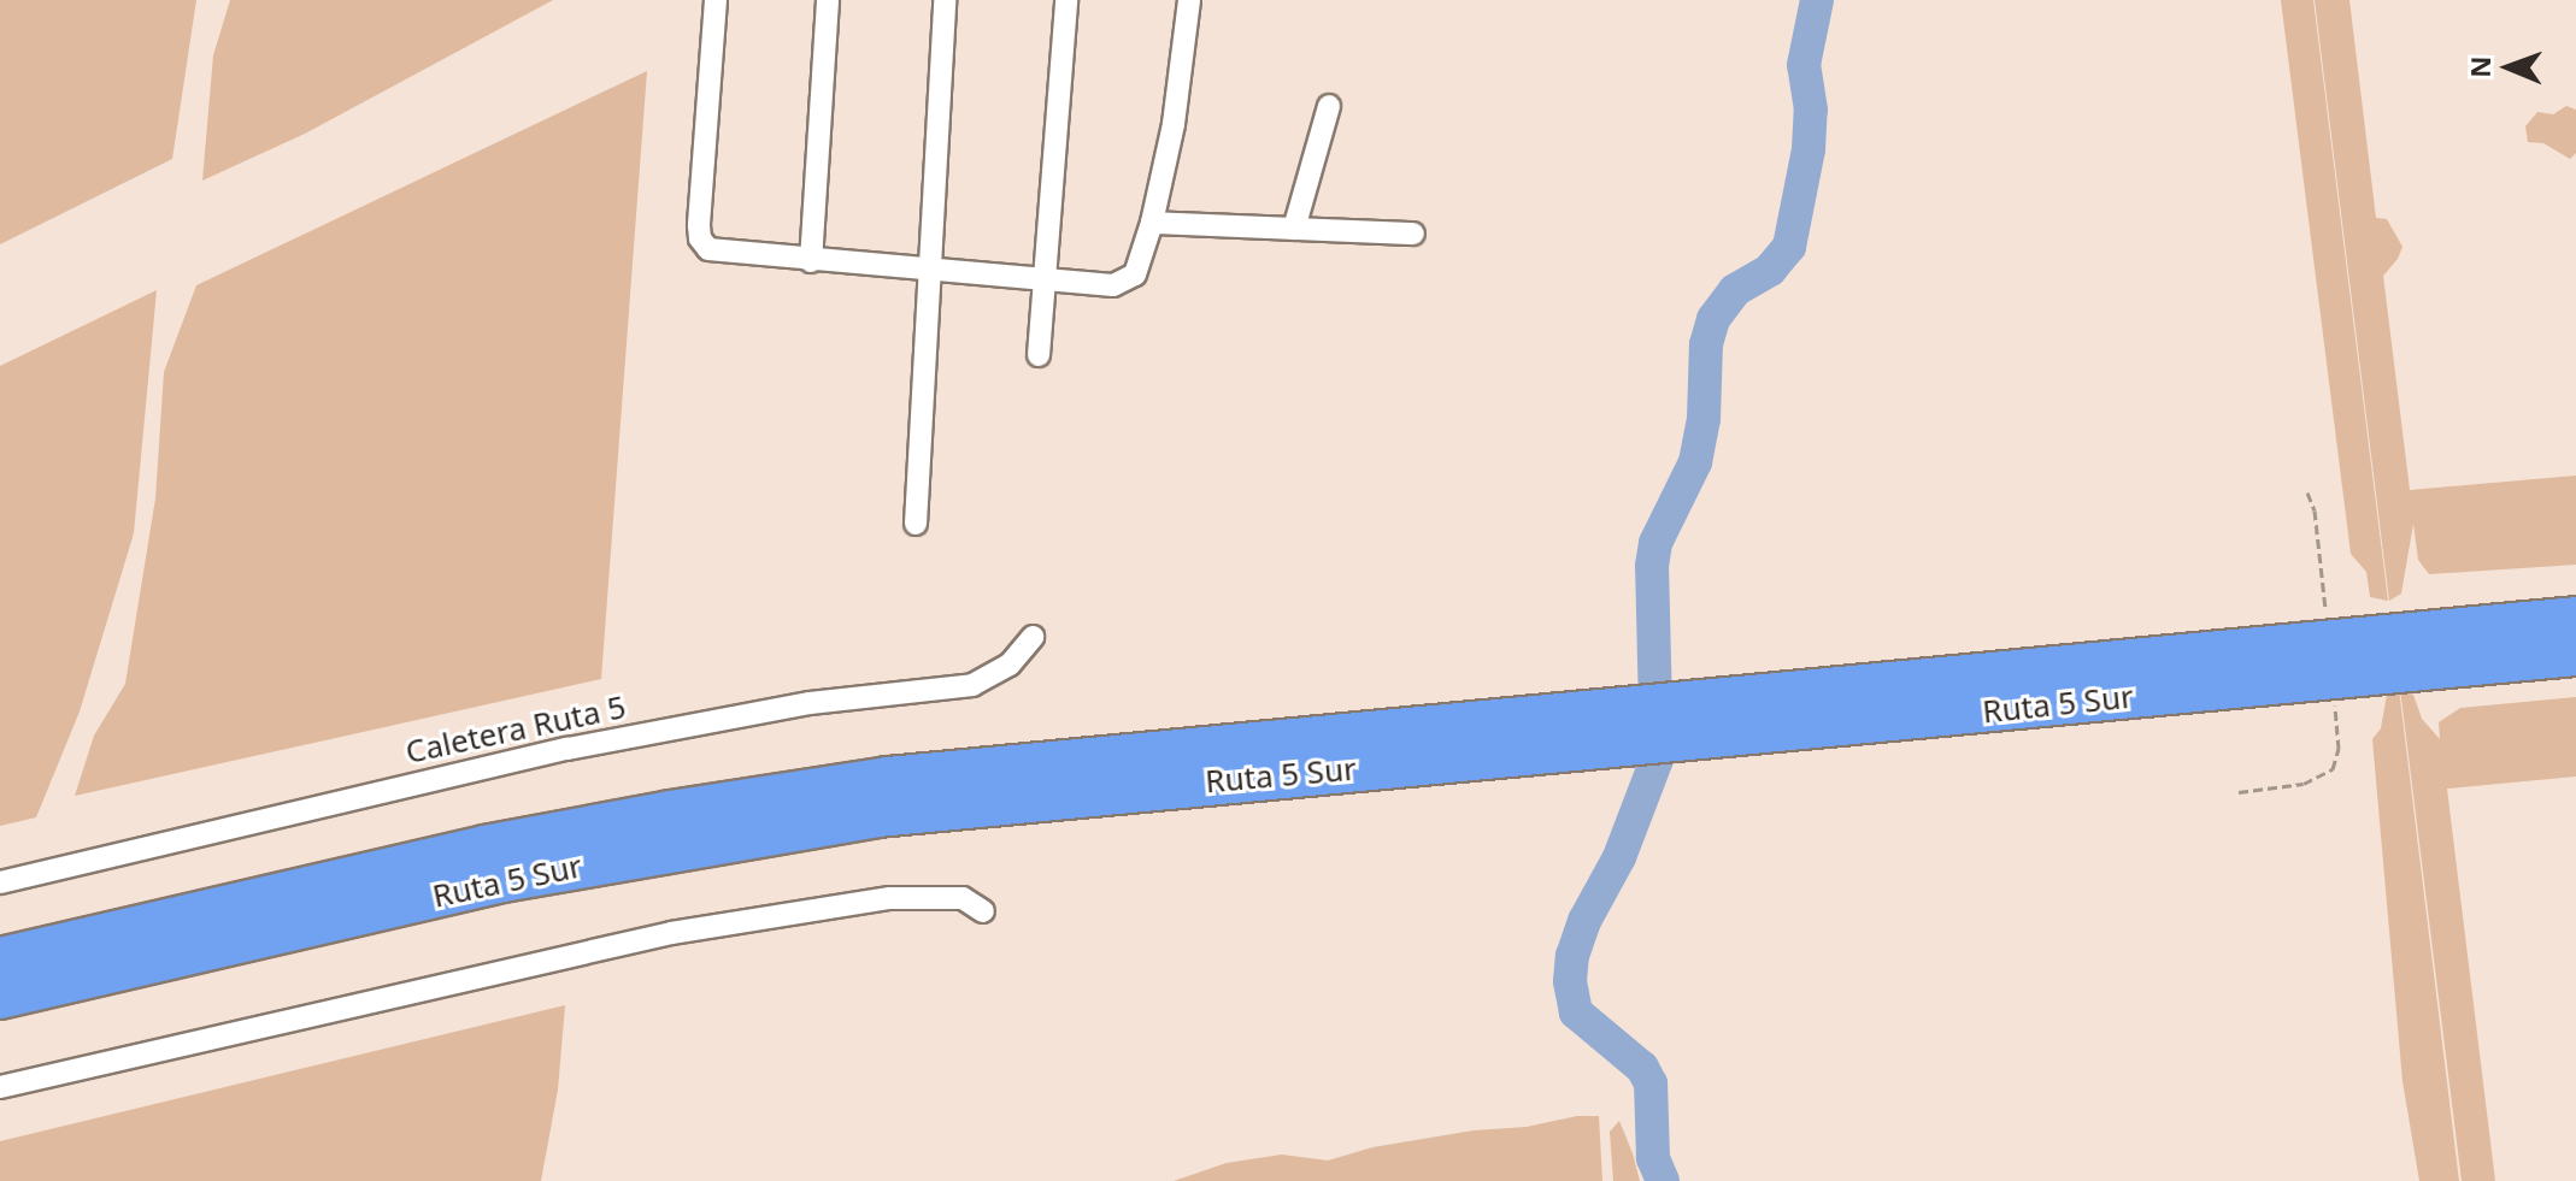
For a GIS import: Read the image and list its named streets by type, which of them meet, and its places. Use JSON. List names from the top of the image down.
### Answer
{
  "streets": {
    "highway": ["Ruta 5 Sur"],
    "street": ["Caletera Ruta 5"]
  },
  "north": "left"
}
